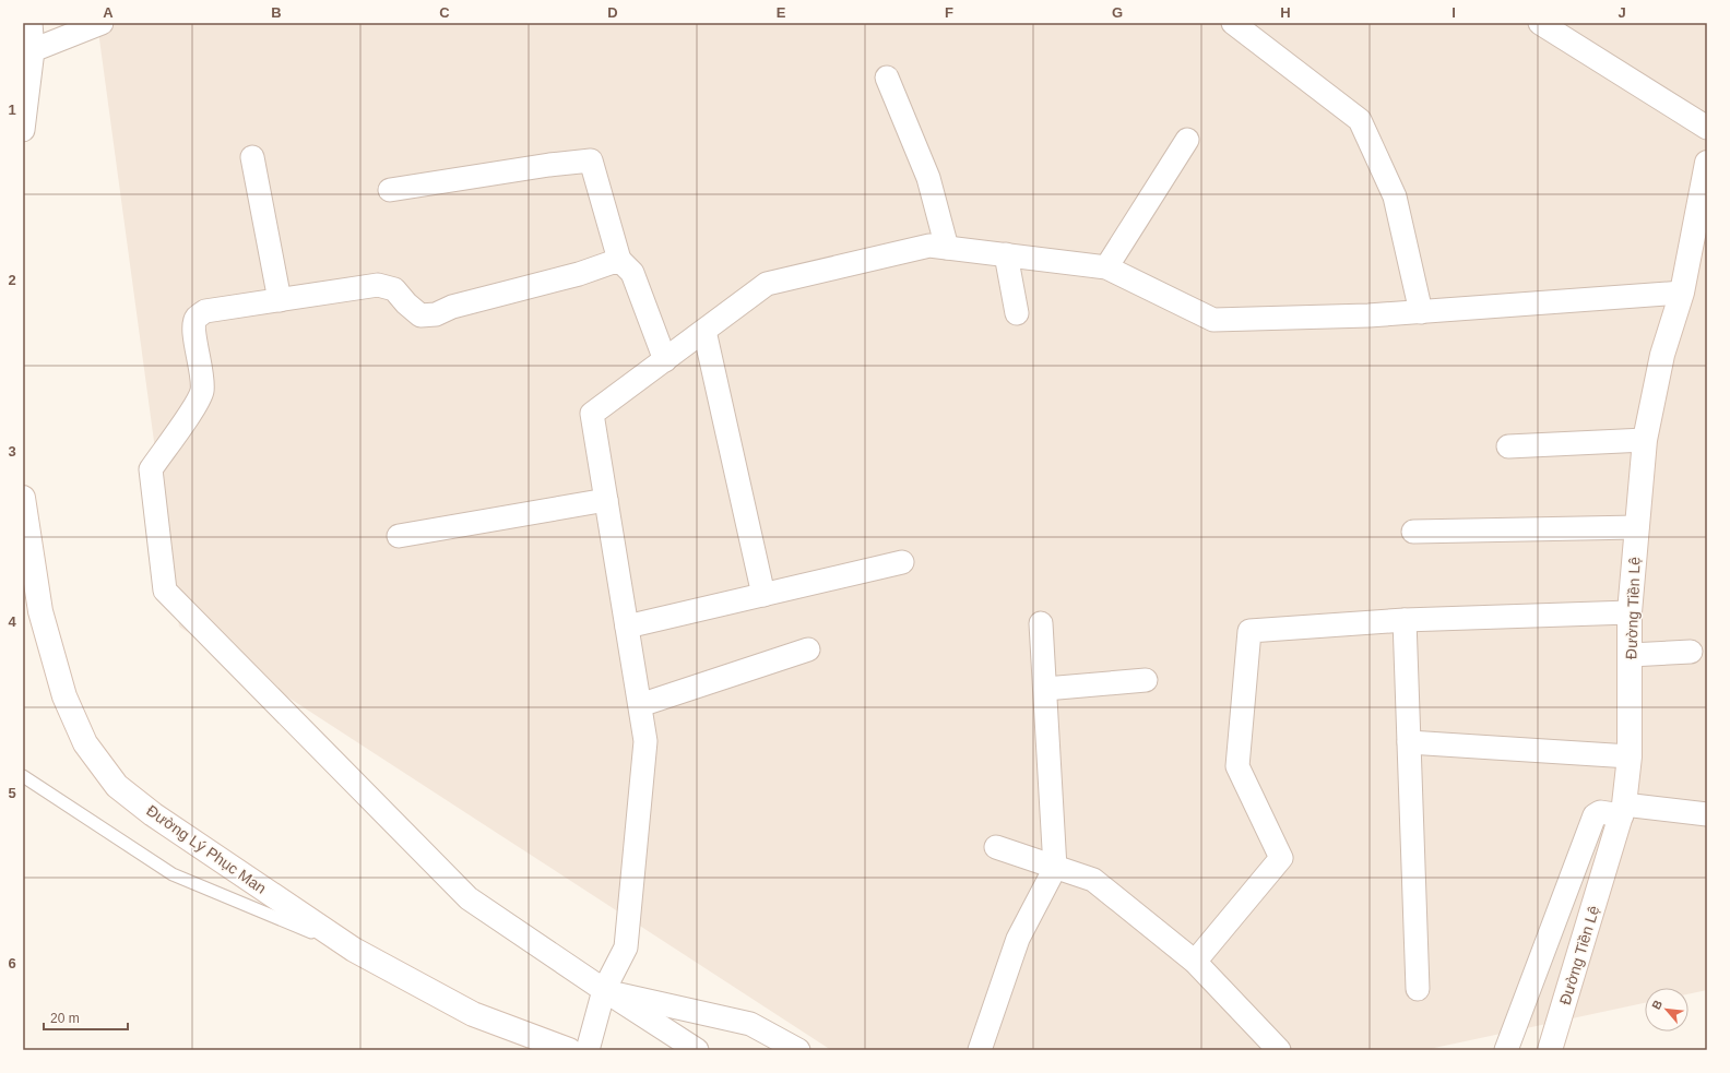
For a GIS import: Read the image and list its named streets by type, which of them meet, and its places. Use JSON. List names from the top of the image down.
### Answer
{
  "streets": {
    "street": ["Đường Tiền Lệ", "Đường Lý Phục Man"]
  },
  "scale_bar": "20 m",
  "north": "top left",
  "grid": {
    "columns": [
      "A",
      "B",
      "C",
      "D",
      "E",
      "F",
      "G",
      "H",
      "I",
      "J"
    ],
    "rows": [
      "1",
      "2",
      "3",
      "4",
      "5",
      "6"
    ]
  }
}
